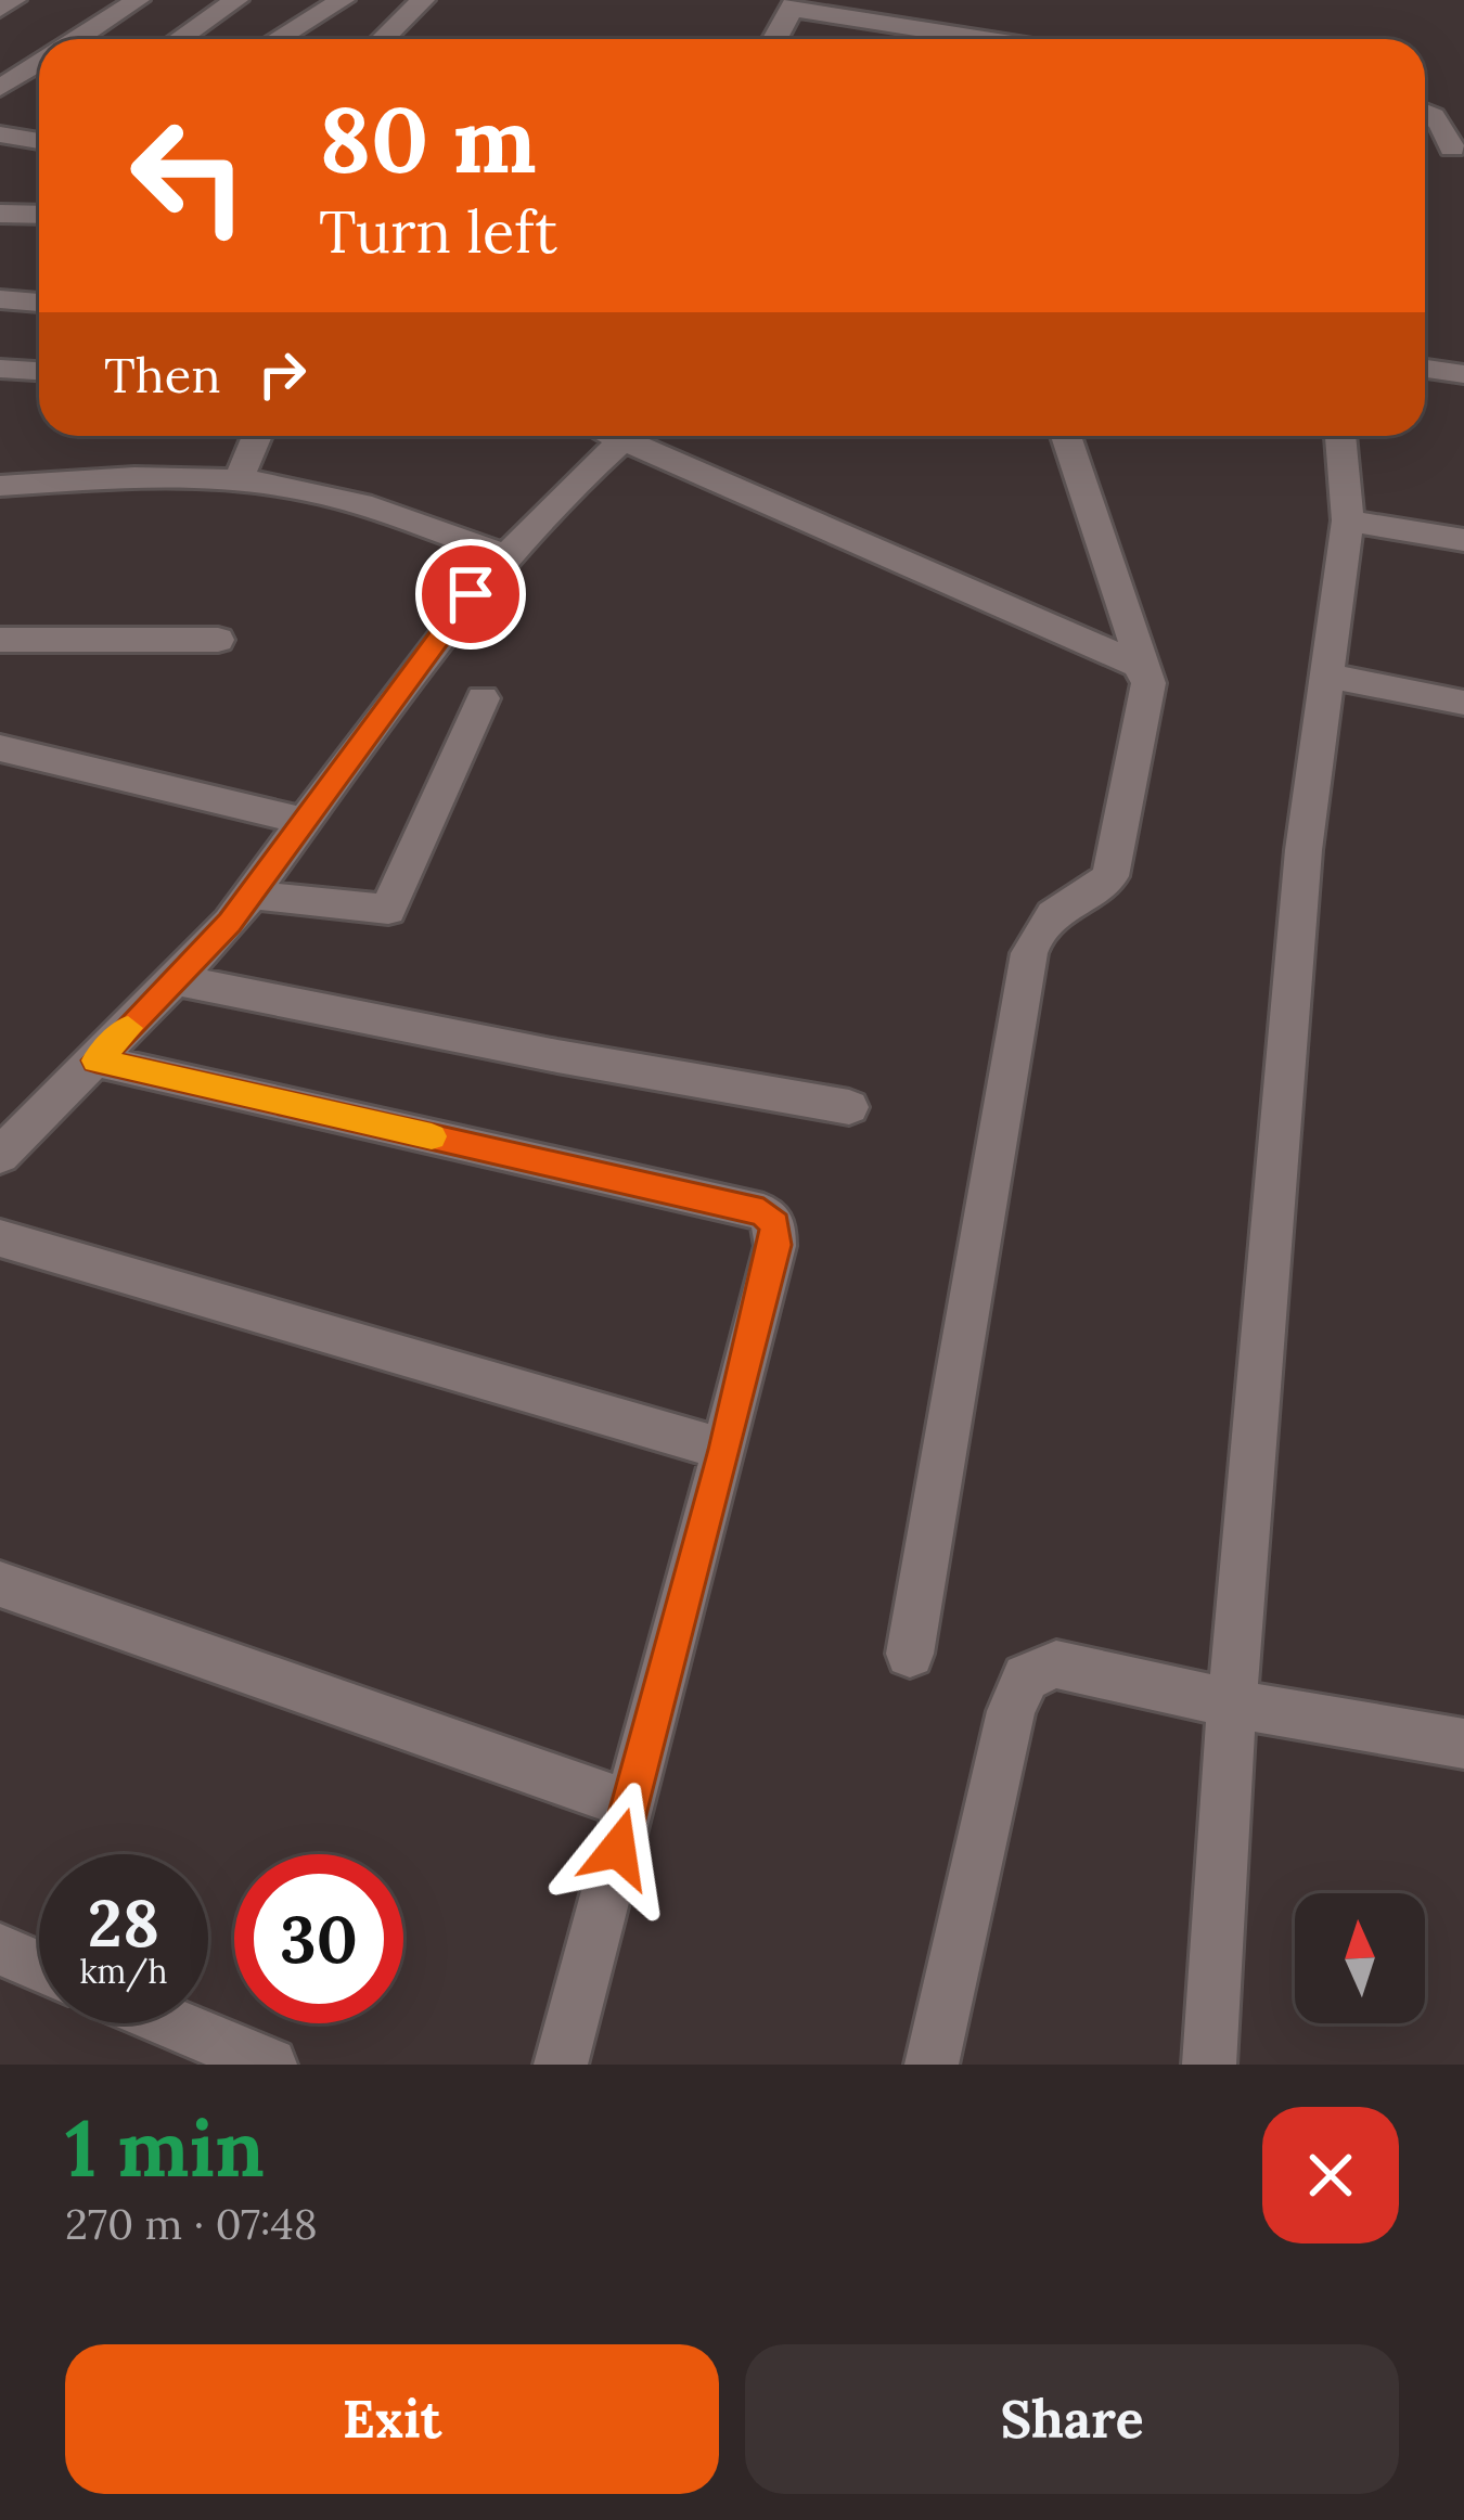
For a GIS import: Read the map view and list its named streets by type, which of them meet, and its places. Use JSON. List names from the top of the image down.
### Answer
{
  "north": "top",
  "page": {
    "turn": ["80 m", "Turn left"],
    "then": "Then",
    "speed": "28 km/h",
    "limit": "30",
    "heading": ["1 min", "270 m · 07:48"],
    "buttons": ["Exit", "Share"]
  }
}
